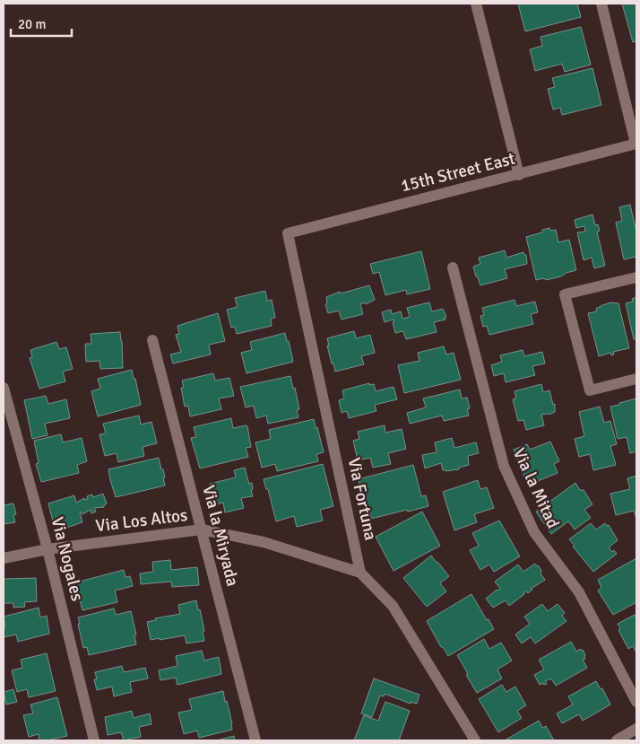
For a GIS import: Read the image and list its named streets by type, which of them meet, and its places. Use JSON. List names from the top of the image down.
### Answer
{
  "streets": {
    "street": [
      "15th Street East",
      "Via la Mitad",
      "Via Fortuna",
      "Via Los Altos",
      "Via la Miryada",
      "Via Nogales"
    ]
  },
  "crossings": [
    ["15th Street East", "Via Fortuna"],
    ["Via Fortuna", "Via Los Altos"],
    ["Via Los Altos", "Via la Miryada"],
    ["Via Los Altos", "Via Nogales"]
  ],
  "scale_bar": "20 m"
}
